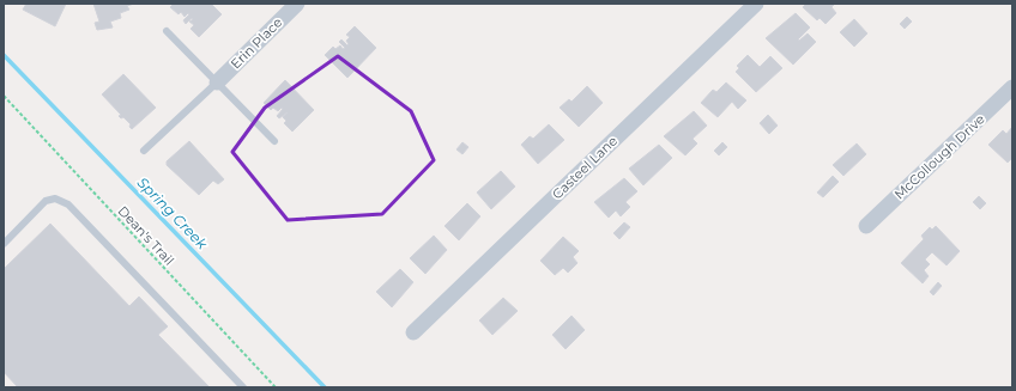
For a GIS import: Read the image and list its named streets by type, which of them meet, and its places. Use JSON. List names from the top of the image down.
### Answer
{
  "streets": {
    "street": ["Erin Place", "McCollough Drive", "Casteel Lane"],
    "path": ["Dean's Trail"]
  },
  "water": ["Spring Creek"]
}
